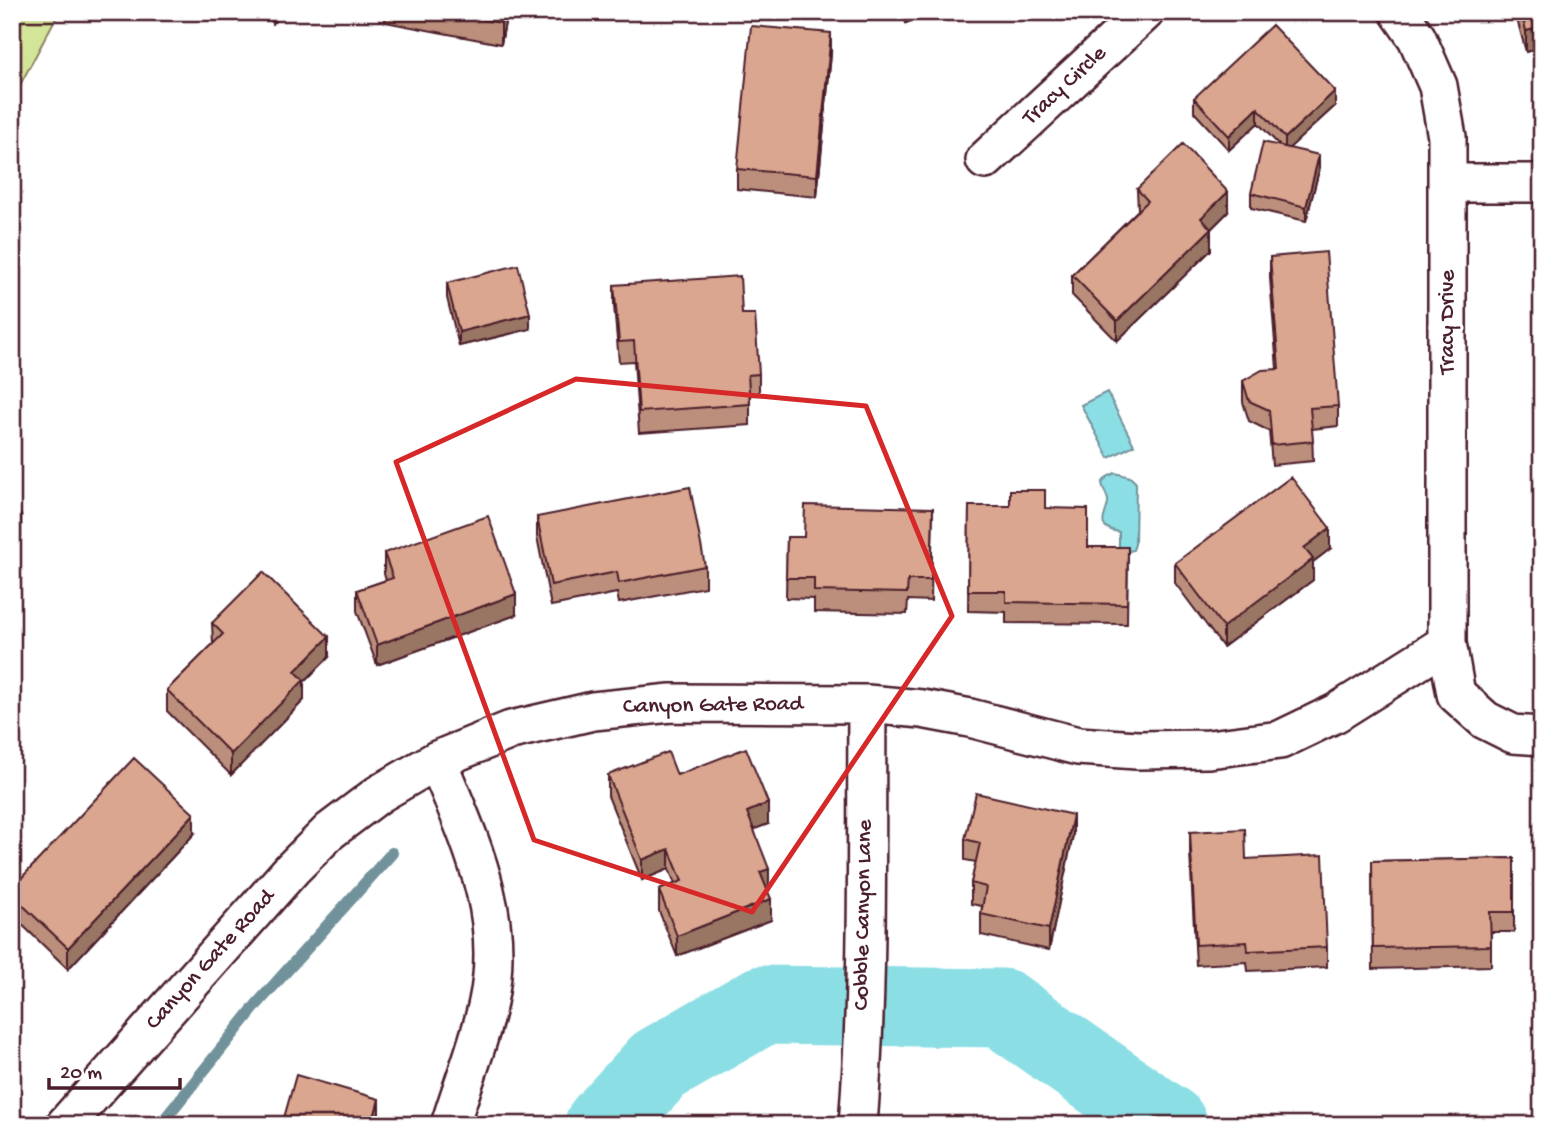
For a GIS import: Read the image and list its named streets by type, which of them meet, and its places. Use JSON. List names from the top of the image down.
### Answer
{
  "streets": {
    "street": [
      "Tracy Circle",
      "Tracy Drive",
      "Canyon Gate Road",
      "Cobble Canyon Lane"
    ]
  },
  "crossings": [
    ["Tracy Drive", "Canyon Gate Road"],
    ["Canyon Gate Road", "Cobble Canyon Lane"]
  ],
  "scale_bar": "20 m"
}
